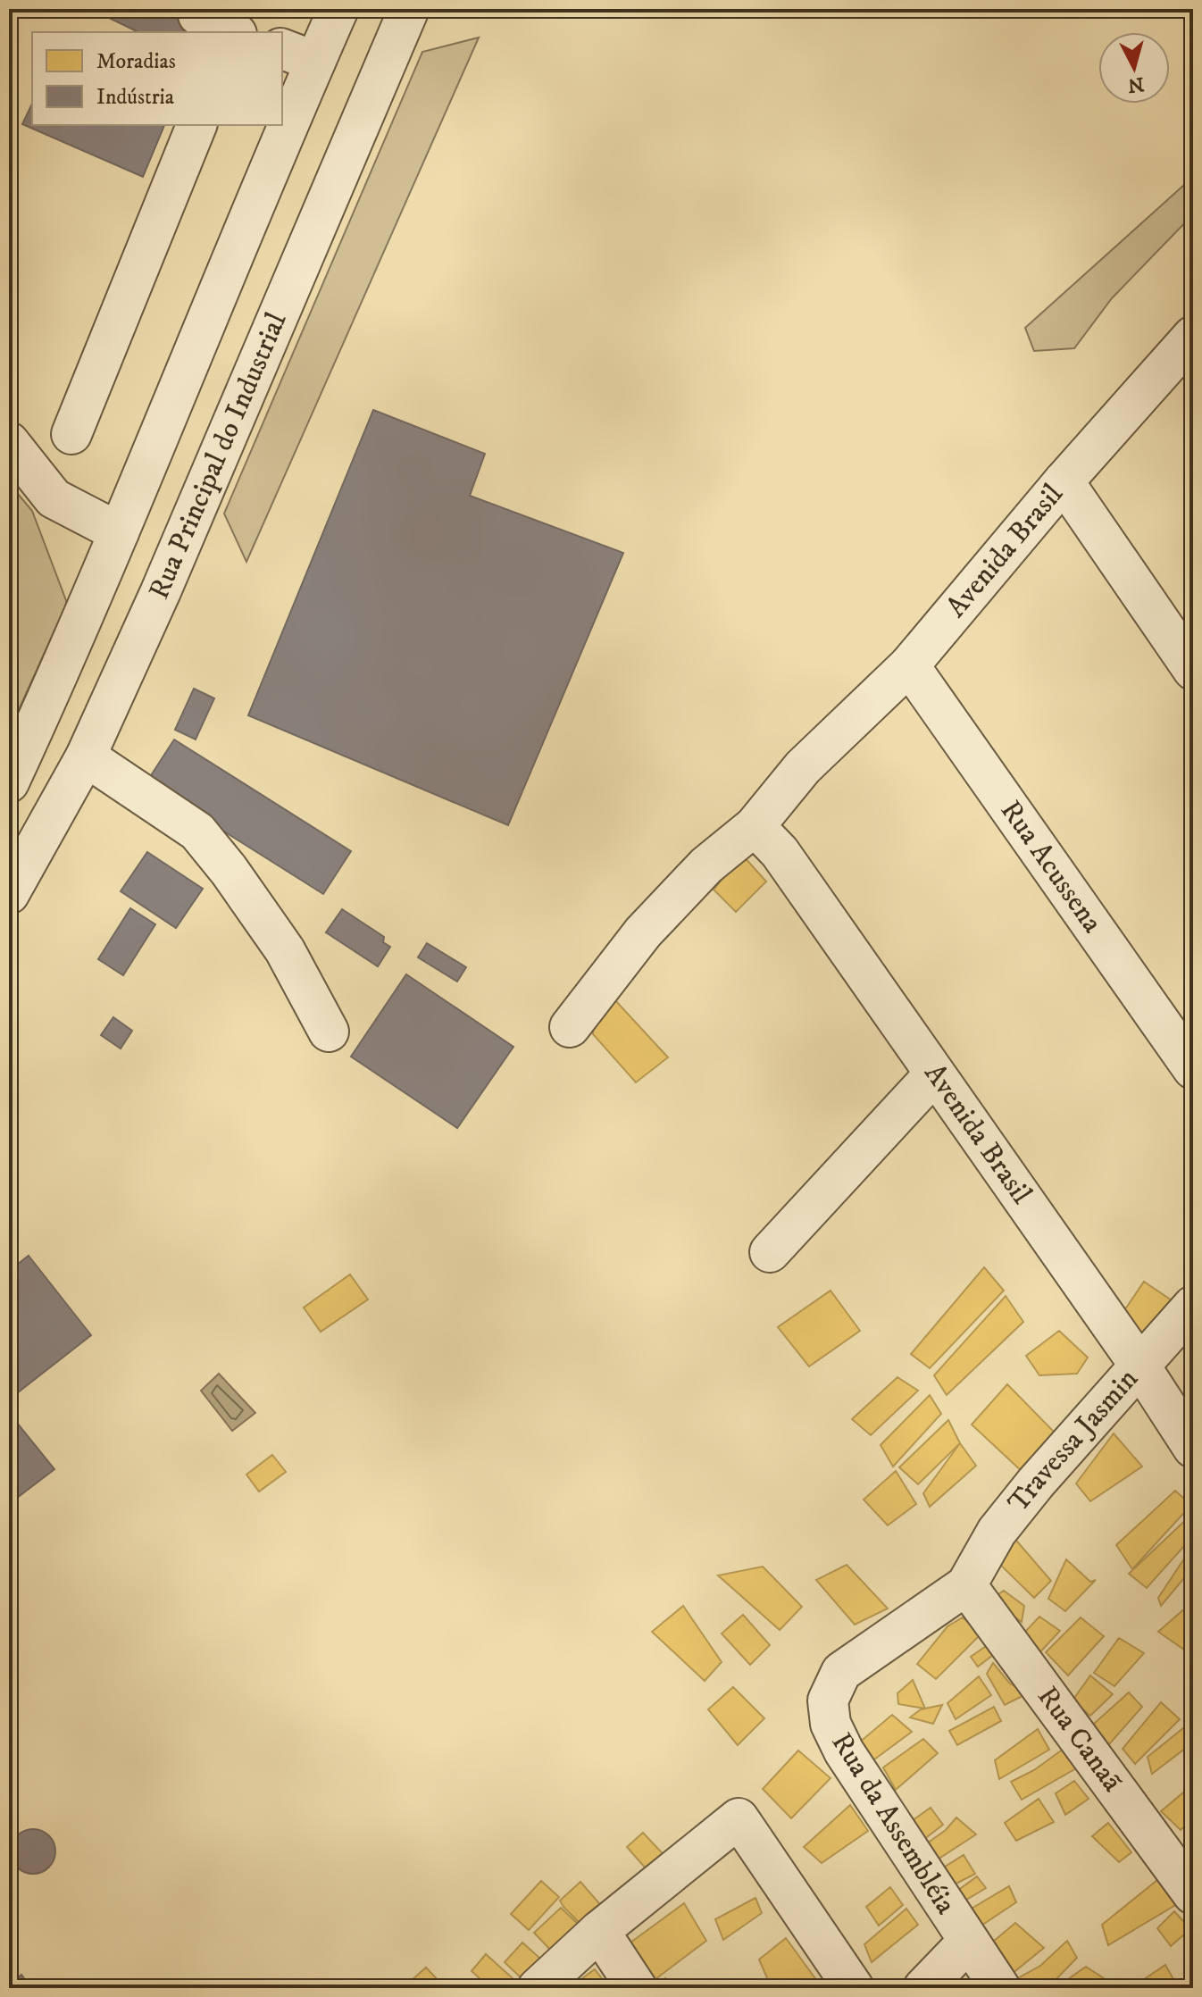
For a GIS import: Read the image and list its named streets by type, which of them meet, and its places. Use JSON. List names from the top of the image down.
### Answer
{
  "streets": {
    "street": [
      "Rua Principal do Industrial",
      "Avenida Brasil",
      "Rua Acussena",
      "Travessa Jasmin",
      "Rua Canaã",
      "Rua da Assembléia"
    ]
  },
  "crossings": [
    ["Avenida Brasil", "Rua Acussena"],
    ["Avenida Brasil", "Travessa Jasmin"],
    ["Travessa Jasmin", "Rua Canaã"],
    ["Travessa Jasmin", "Rua da Assembléia"],
    ["Rua Canaã", "Rua da Assembléia"]
  ],
  "legend": ["Moradias", "Indústria"],
  "north": "bottom"
}
